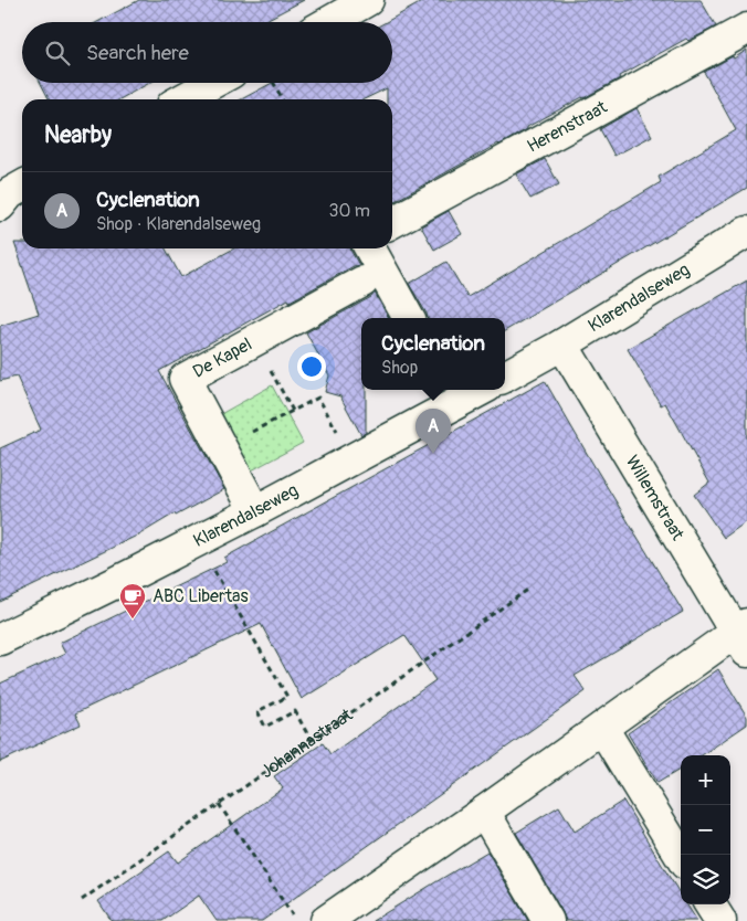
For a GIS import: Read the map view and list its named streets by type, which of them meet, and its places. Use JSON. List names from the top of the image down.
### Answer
{
  "streets": {
    "street": [
      "Herenstraat",
      "Klarendalseweg",
      "De Kapel",
      "Willemstraat"
    ],
    "path": ["Johannastraat"]
  },
  "crossings": [
    ["Klarendalseweg", "De Kapel"],
    ["Klarendalseweg", "Willemstraat"]
  ],
  "places": {
    "cafe": ["ABC Libertas"]
  },
  "page": {
    "search": "Search here",
    "heading": "Nearby",
    "list": [
      {
        "mark": "A",
        "name": "Cyclenation",
        "note": "Shop · Klarendalseweg",
        "value": "30 m"
      }
    ],
    "popup": ["Cyclenation", "Shop"],
    "pins": "A",
    "map_buttons": ["+", "−"]
  }
}
